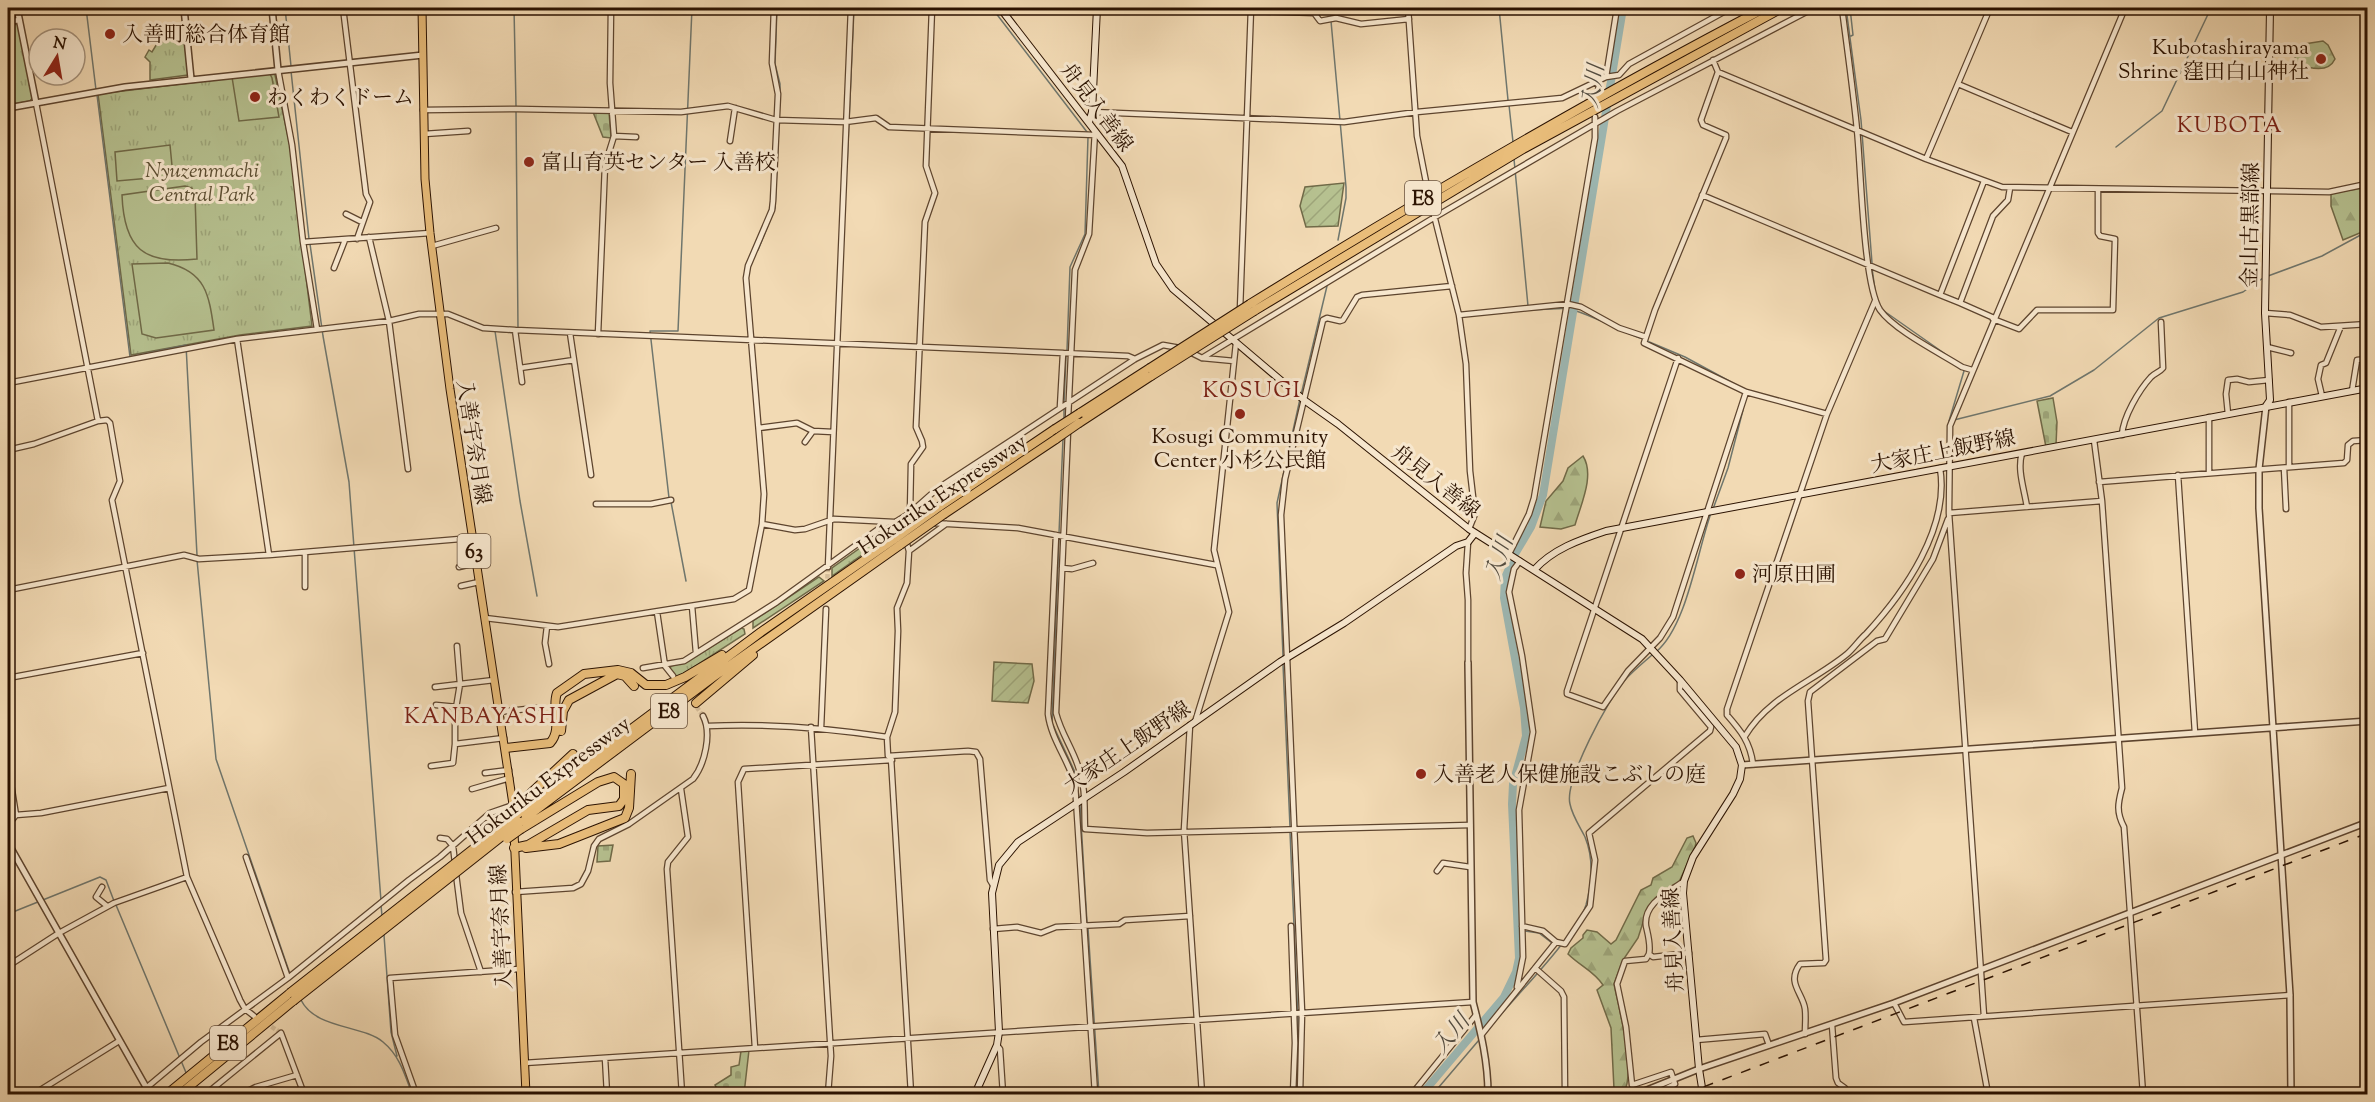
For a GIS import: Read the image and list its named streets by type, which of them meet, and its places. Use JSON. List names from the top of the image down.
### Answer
{
  "streets": {
    "highway": ["E8", "Hokuriku Expressway"],
    "main road": [
      "舟見入善線",
      "金山古黒部線",
      "入善宇奈月線",
      "大家庄上飯野線",
      "63"
    ]
  },
  "crossings": [
    ["舟見入善線", "大家庄上飯野線"],
    ["金山古黒部線", "大家庄上飯野線"],
    ["入善宇奈月線", "Hokuriku Expressway"]
  ],
  "districts": ["KUBOTA", "KOSUGI", "KANBAYASHI"],
  "water": ["入川"],
  "parks": ["Nyuzenmachi Central Park"],
  "places": [
    "入善町総合体育館",
    "Kubotashirayama Shrine 窪田白山神社",
    "わくわくドーム",
    "富山育英センター 入善校",
    "Kosugi Community Center 小杉公民館",
    "河原田圃",
    "入善老人保健施設こぶしの庭"
  ],
  "north": "top"
}
